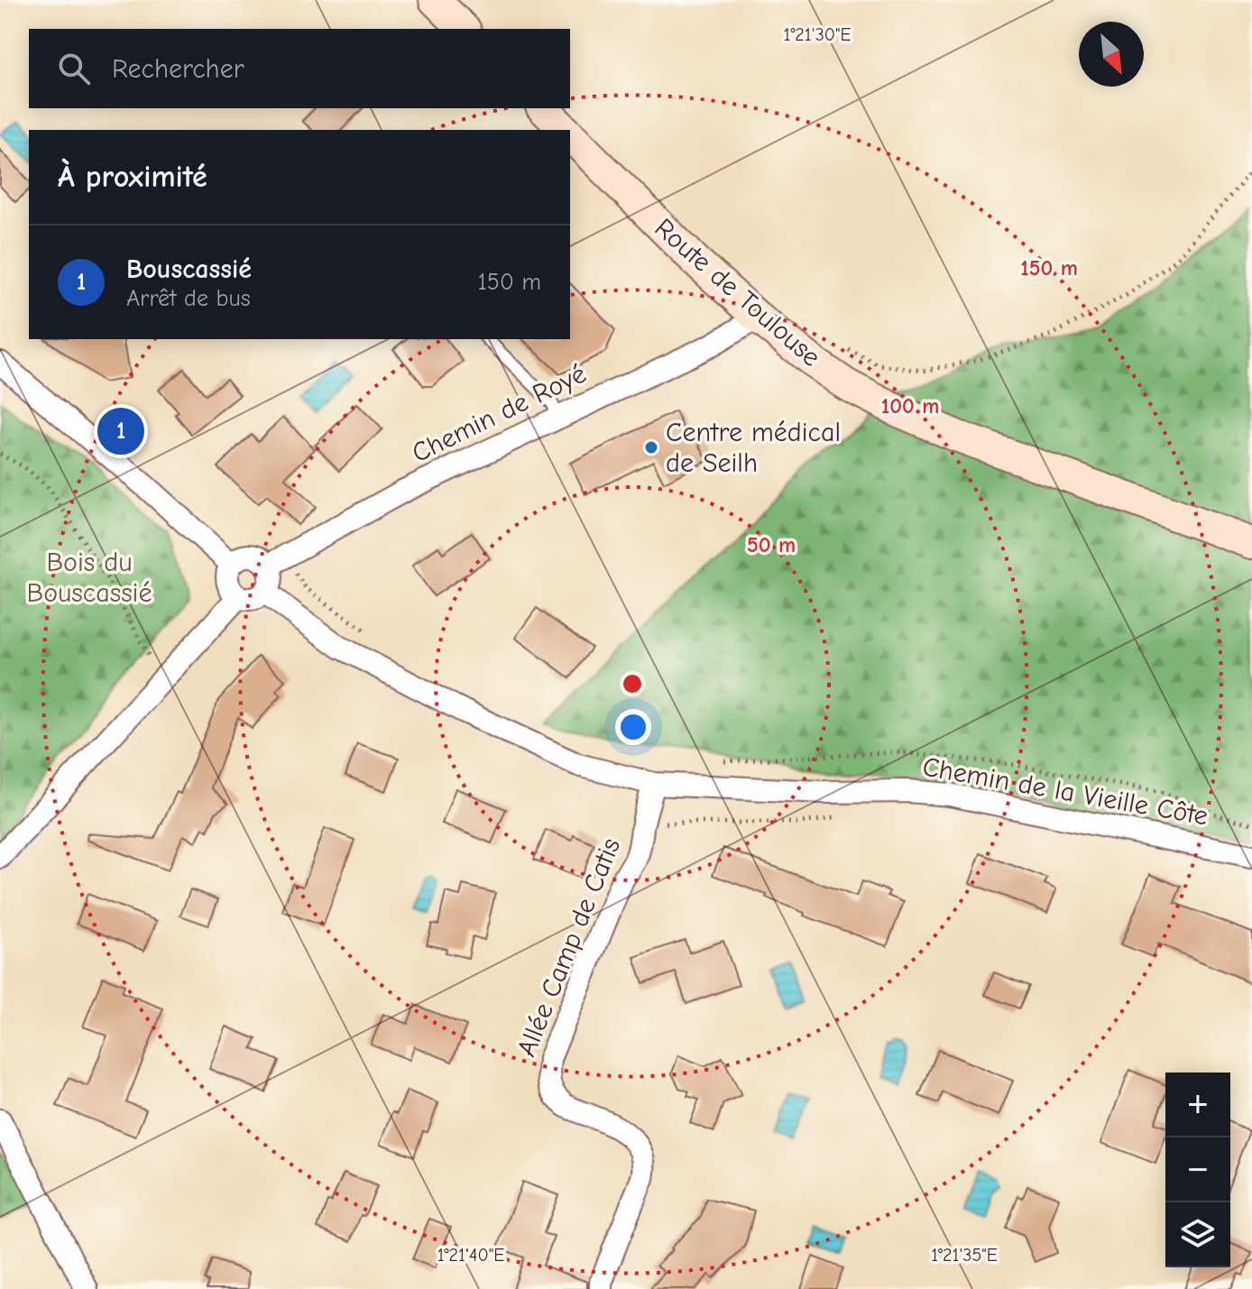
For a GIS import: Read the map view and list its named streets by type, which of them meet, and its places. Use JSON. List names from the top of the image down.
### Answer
{
  "streets": {
    "main road": ["Route de Toulouse"],
    "street": ["Chemin de Royé", "Chemin de la Vieille Côte", "Allée Camp de Catis"]
  },
  "crossings": [
    ["Route de Toulouse", "Chemin de Royé"],
    ["Chemin de Royé", "Chemin de la Vieille Côte"],
    ["Chemin de la Vieille Côte", "Allée Camp de Catis"]
  ],
  "parks": ["Bois du Bouscassié"],
  "places": ["Centre médical de Seilh"],
  "north": "bottom right",
  "page": {
    "search": "Rechercher",
    "heading": "À proximité",
    "list": [
      {
        "mark": "1",
        "name": "Bouscassié",
        "note": "Arrêt de bus",
        "value": "150 m"
      }
    ],
    "pins": "1",
    "map_buttons": ["+", "−"]
  },
  "coordinates": ["1°21'30\"E", "1°21'40\"E", "1°21'35\"E"],
  "rings": ["150 m", "100 m", "50 m"]
}
